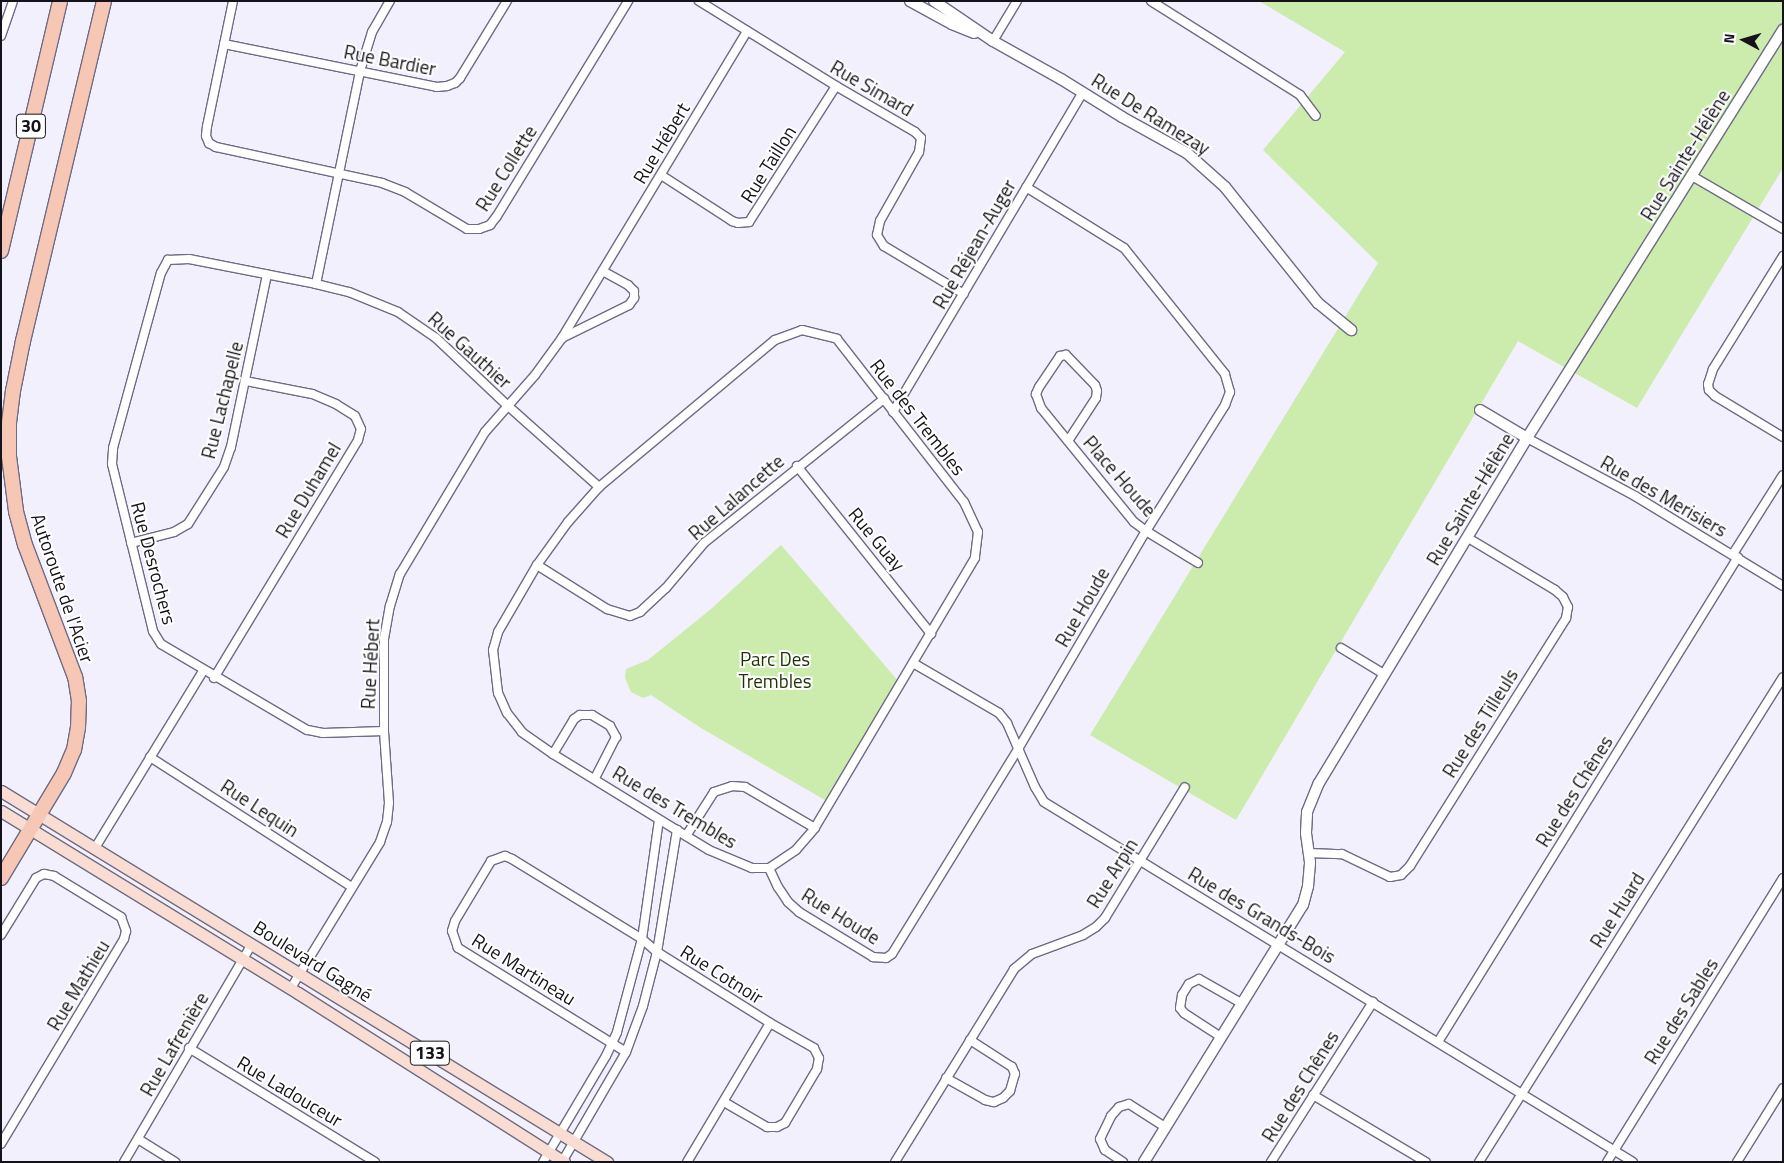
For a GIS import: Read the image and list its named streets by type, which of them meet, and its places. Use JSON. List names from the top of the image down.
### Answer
{
  "streets": {
    "highway": ["30", "Autoroute de l'Acier"],
    "main road": ["Boulevard Gagné", "133"],
    "street": [
      "Rue Bardier",
      "Rue Simard",
      "Rue De Ramezay",
      "Rue Hébert",
      "Rue Sainte-Hélène",
      "Rue Taillon",
      "Rue Collette",
      "Rue Réjean-Auger",
      "Rue Gauthier",
      "Rue Lachapelle",
      "Rue des Trembles",
      "Place Houde",
      "Rue Duhamel",
      "Rue des Merisiers",
      "Rue Lalancette",
      "Rue Guay",
      "Rue Desrochers",
      "Rue Houde",
      "Rue des Tilleuls",
      "Rue des Chênes",
      "Rue Lequin",
      "Rue Arpin",
      "Rue Huard",
      "Rue des Grands-Bois",
      "Rue Martineau",
      "Rue Cotnoir",
      "Rue Mathieu",
      "Rue des Sables",
      "Rue Lafrenière",
      "Rue Ladouceur"
    ]
  },
  "crossings": [
    ["Rue Bardier", "Rue Collette"],
    ["Rue Simard", "Rue Hébert"],
    ["Rue Simard", "Rue Taillon"],
    ["Rue Simard", "Rue Réjean-Auger"],
    ["Rue De Ramezay", "Rue Réjean-Auger"],
    ["Rue Hébert", "Rue Taillon"],
    ["Rue Hébert", "Rue Gauthier"],
    ["Rue Hébert", "Rue Desrochers"],
    ["Rue Hébert", "Rue Lequin"],
    ["Rue Hébert", "Boulevard Gagné"],
    ["Rue Sainte-Hélène", "Rue des Merisiers"],
    ["Rue Sainte-Hélène", "Rue des Tilleuls"],
    ["Rue Sainte-Hélène", "Rue des Grands-Bois"],
    ["Rue Réjean-Auger", "Rue des Trembles"],
    ["Rue Réjean-Auger", "Rue Houde"],
    ["Rue Gauthier", "Rue Lachapelle"],
    ["Rue Gauthier", "Rue des Trembles"],
    ["Rue Gauthier", "Rue Desrochers"],
    ["Rue Lachapelle", "Rue Duhamel"],
    ["Rue Lachapelle", "Rue Desrochers"],
    ["Rue des Trembles", "Rue Lalancette"],
    ["Rue des Trembles", "Rue Guay"],
    ["Rue des Trembles", "Rue Houde"],
    ["Rue des Trembles", "Rue des Grands-Bois"],
    ["Place Houde", "Rue Houde"],
    ["Rue Duhamel", "Rue Desrochers"],
    ["Rue des Merisiers", "Rue des Chênes"],
    ["Rue Lalancette", "Rue Guay"],
    ["Autoroute de l'Acier", "Boulevard Gagné"],
    ["Rue Houde", "Rue des Grands-Bois"],
    ["Rue des Chênes", "Rue des Grands-Bois"],
    ["Rue Arpin", "Rue des Grands-Bois"],
    ["Rue Huard", "Rue des Grands-Bois"],
    ["Rue des Grands-Bois", "Rue des Sables"],
    ["Boulevard Gagné", "Rue Lafrenière"],
    ["Rue Martineau", "Rue Cotnoir"],
    ["Rue Lafrenière", "Rue Ladouceur"]
  ],
  "parks": ["Parc Des Trembles"],
  "north": "left"
}
